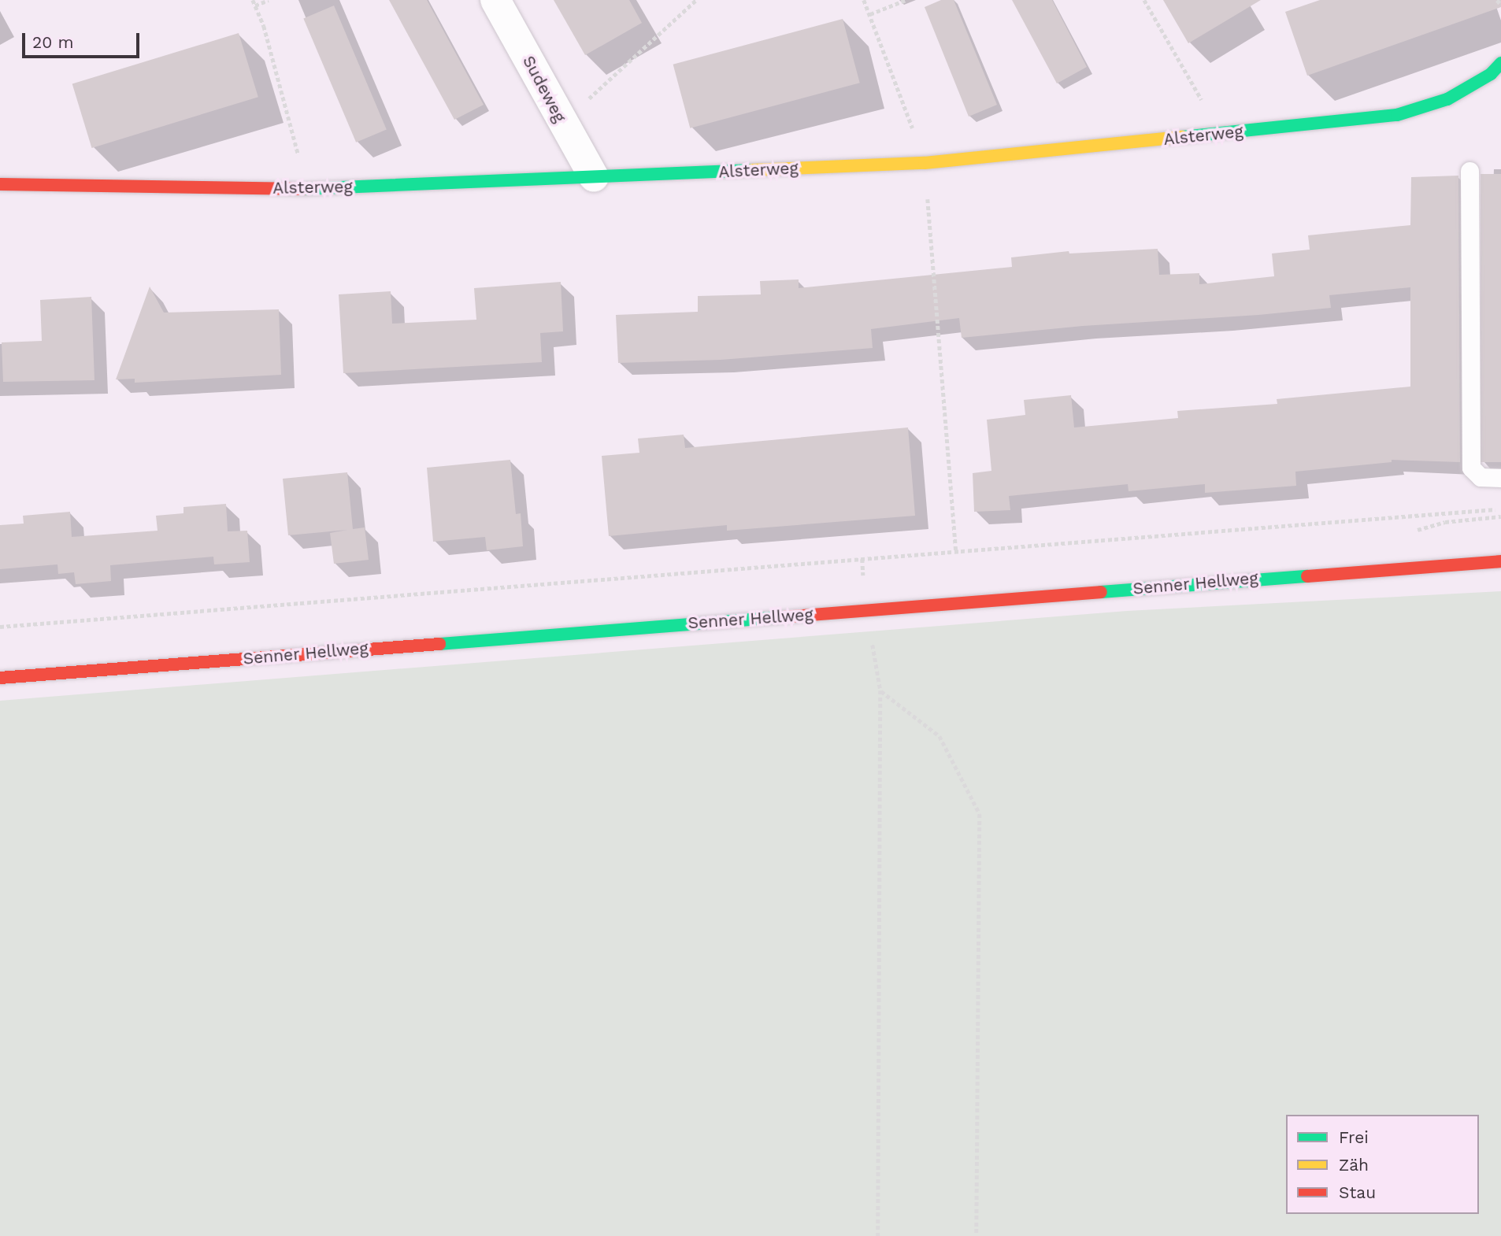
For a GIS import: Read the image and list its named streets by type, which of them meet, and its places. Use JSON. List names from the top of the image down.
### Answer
{
  "streets": {
    "street": ["Sudeweg", "Alsterweg", "Senner Hellweg"]
  },
  "crossings": [
    ["Sudeweg", "Alsterweg"]
  ],
  "legend": ["Frei", "Zäh", "Stau"],
  "scale_bar": "20 m"
}
